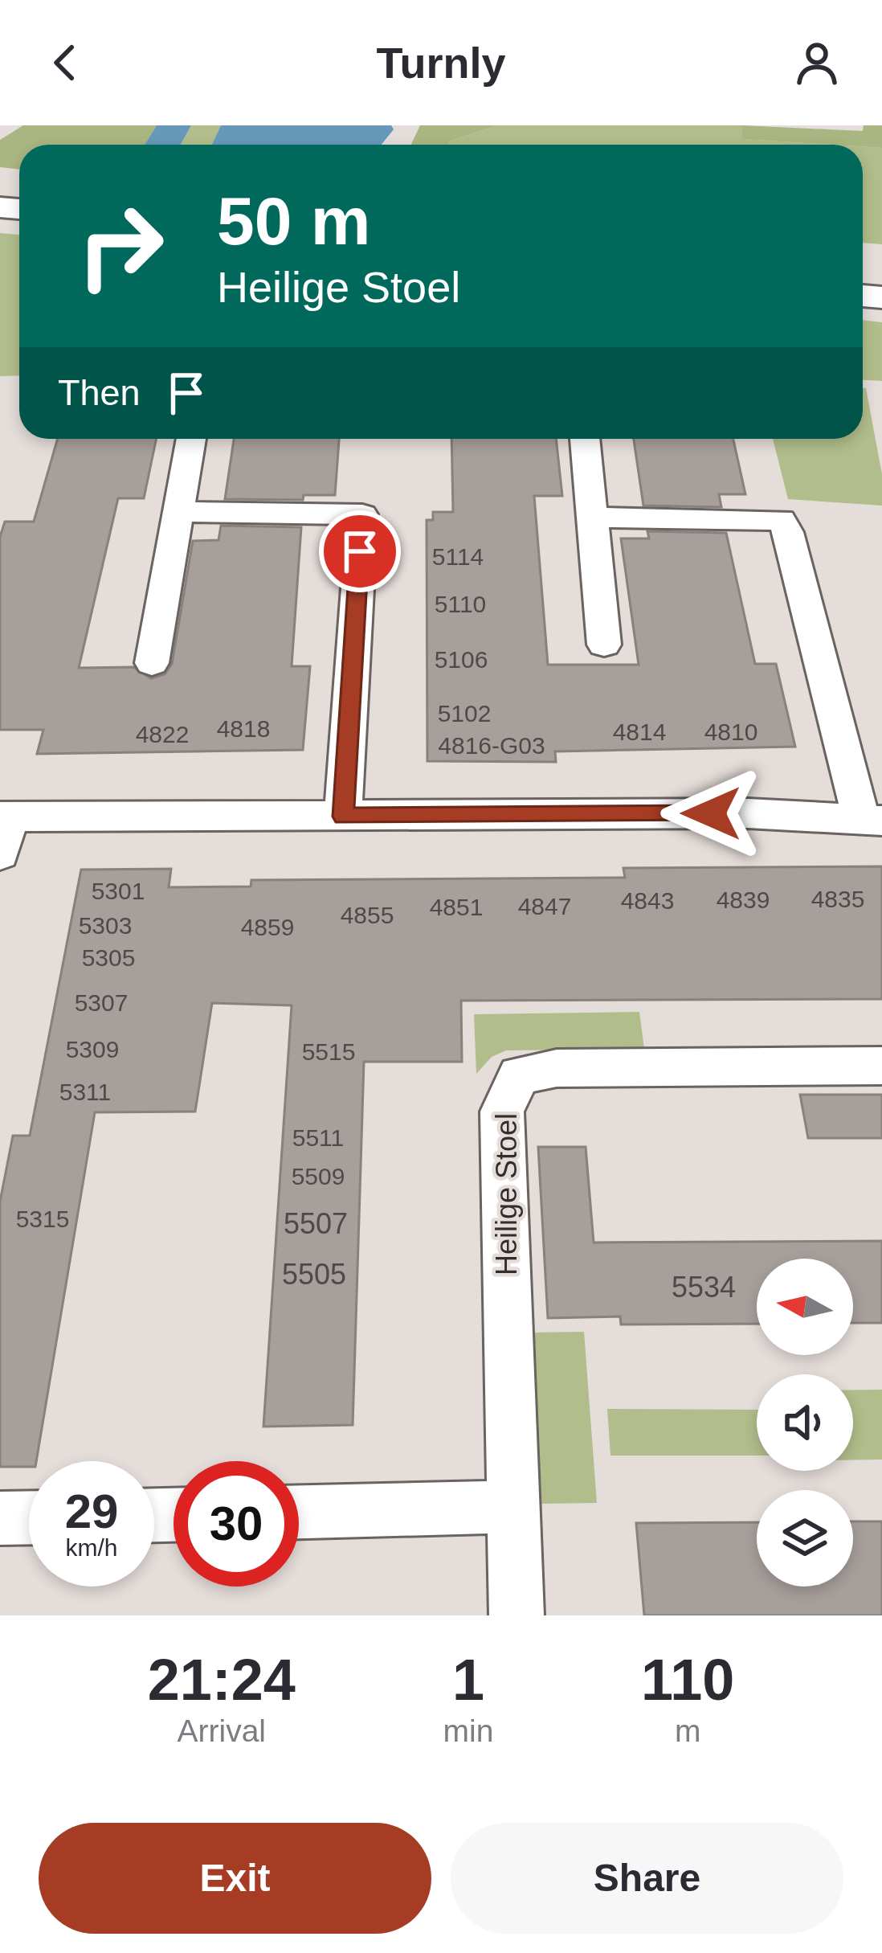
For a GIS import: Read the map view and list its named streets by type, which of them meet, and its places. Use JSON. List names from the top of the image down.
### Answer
{
  "streets": {
    "street": ["Heilige Stoel"]
  },
  "house_numbers": [
    "5114",
    "5110",
    "5106",
    "5102",
    "4818",
    "4814",
    "4810",
    "4822",
    "4816-G03",
    "5301",
    "4835",
    "4839",
    "4843",
    "4847",
    "4851",
    "4855",
    "5303",
    "4859",
    "5305",
    "5307",
    "5309",
    "5515",
    "5311",
    "5511",
    "5509",
    "5315",
    "5507",
    "5505",
    "5534"
  ],
  "north": "left",
  "page": {
    "header": "Turnly",
    "turn": ["50 m", "Heilige Stoel"],
    "then": "Then",
    "speed": "29 km/h",
    "limit": "30",
    "eta": [
      "21:24",
      "Arrival",
      "1",
      "min",
      "110",
      "m"
    ],
    "buttons": ["Exit", "Share"]
  }
}
